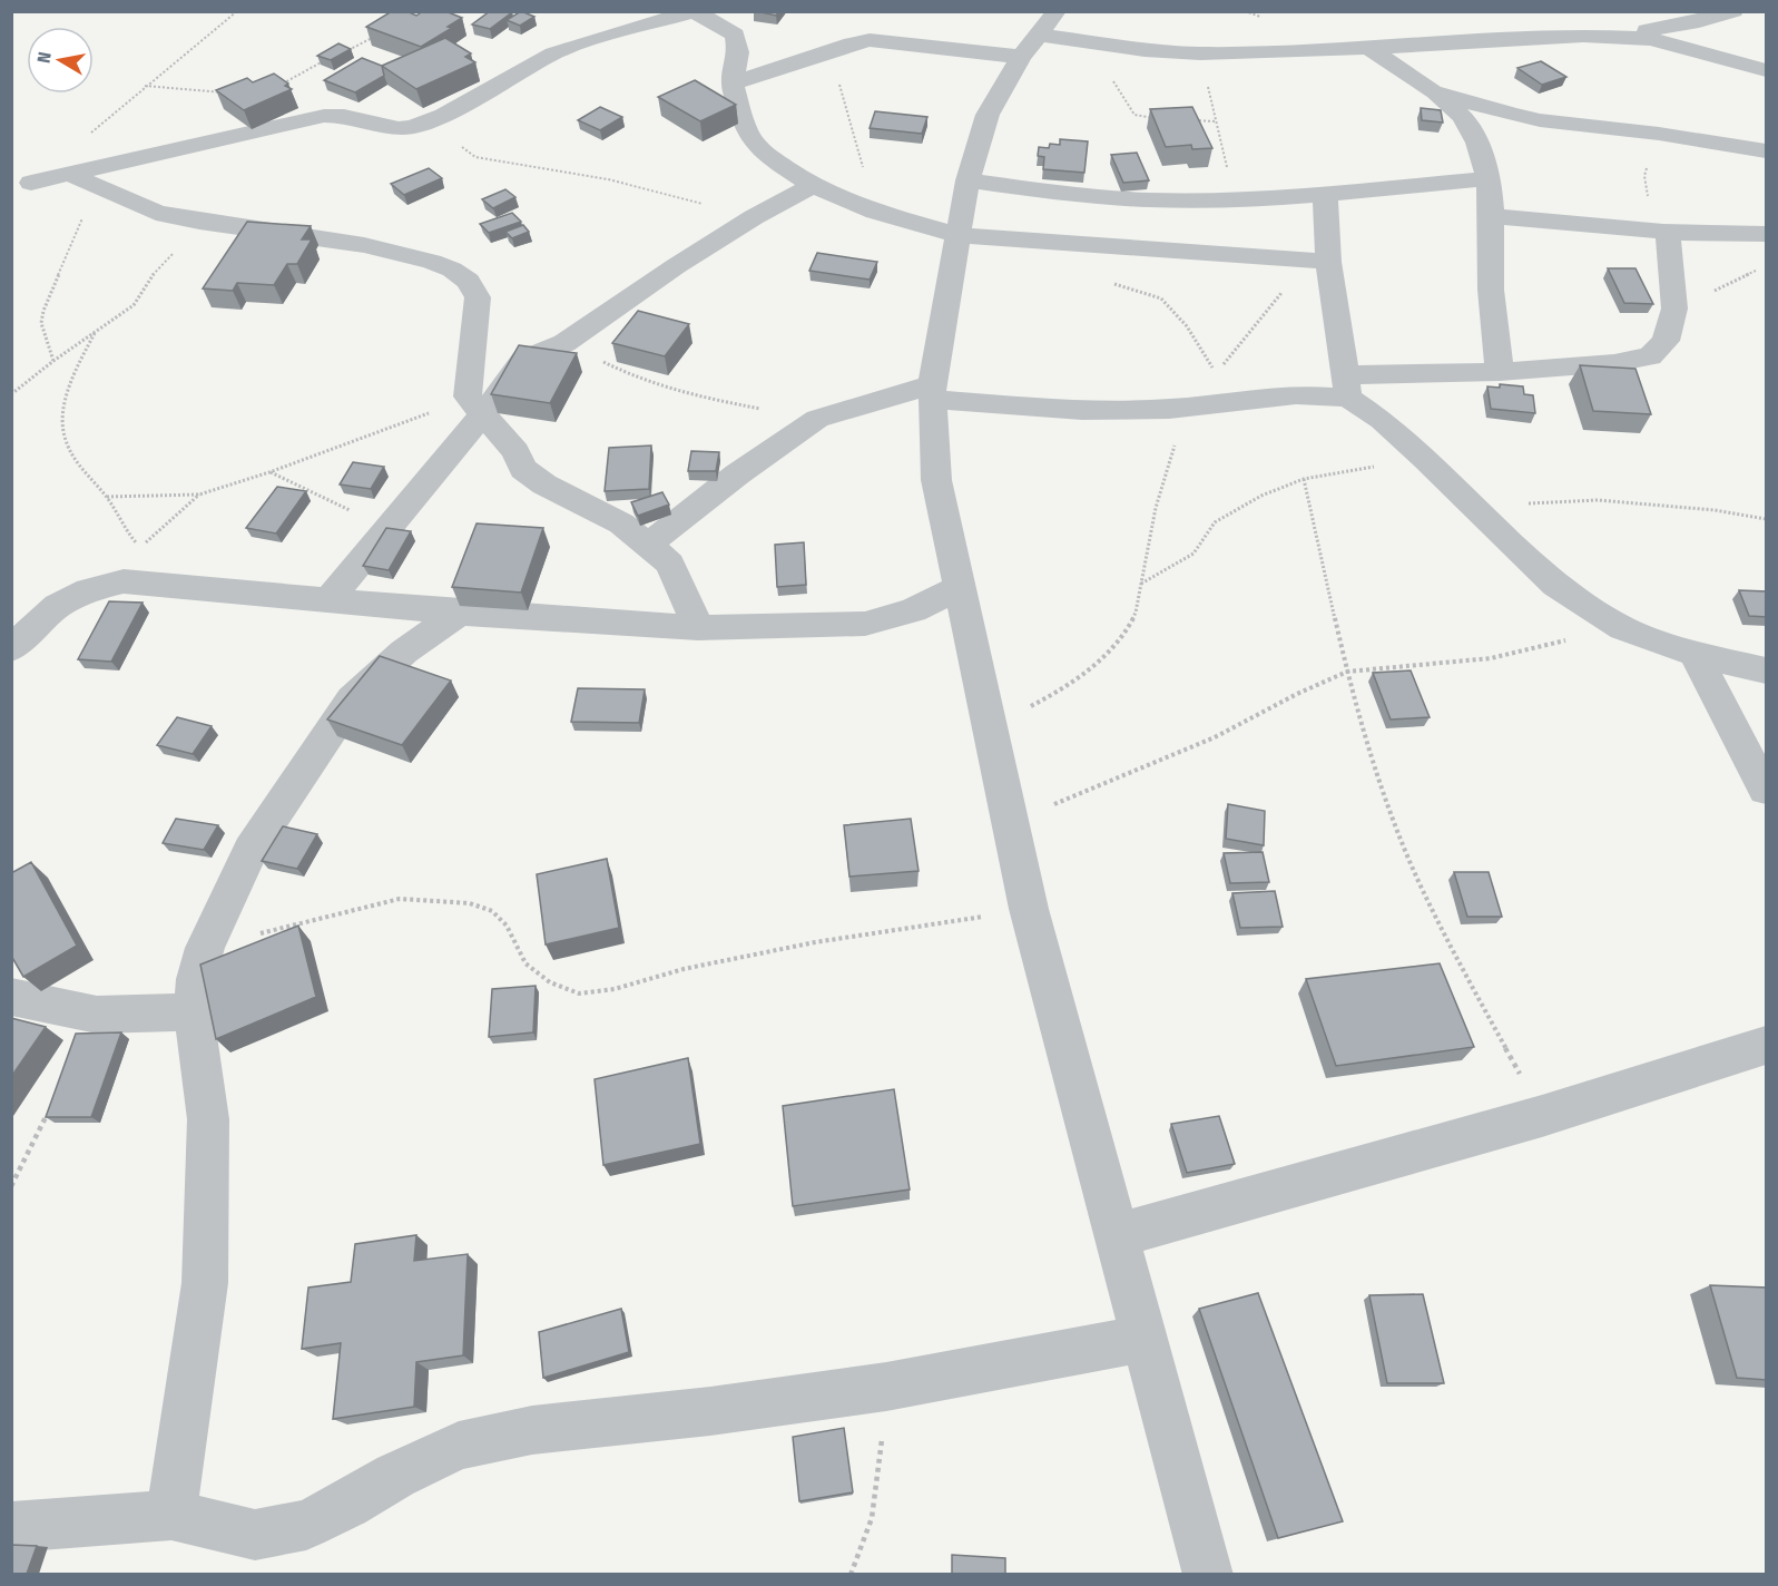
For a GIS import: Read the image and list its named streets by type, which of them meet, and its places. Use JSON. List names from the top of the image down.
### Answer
{
  "north": "left"
}
